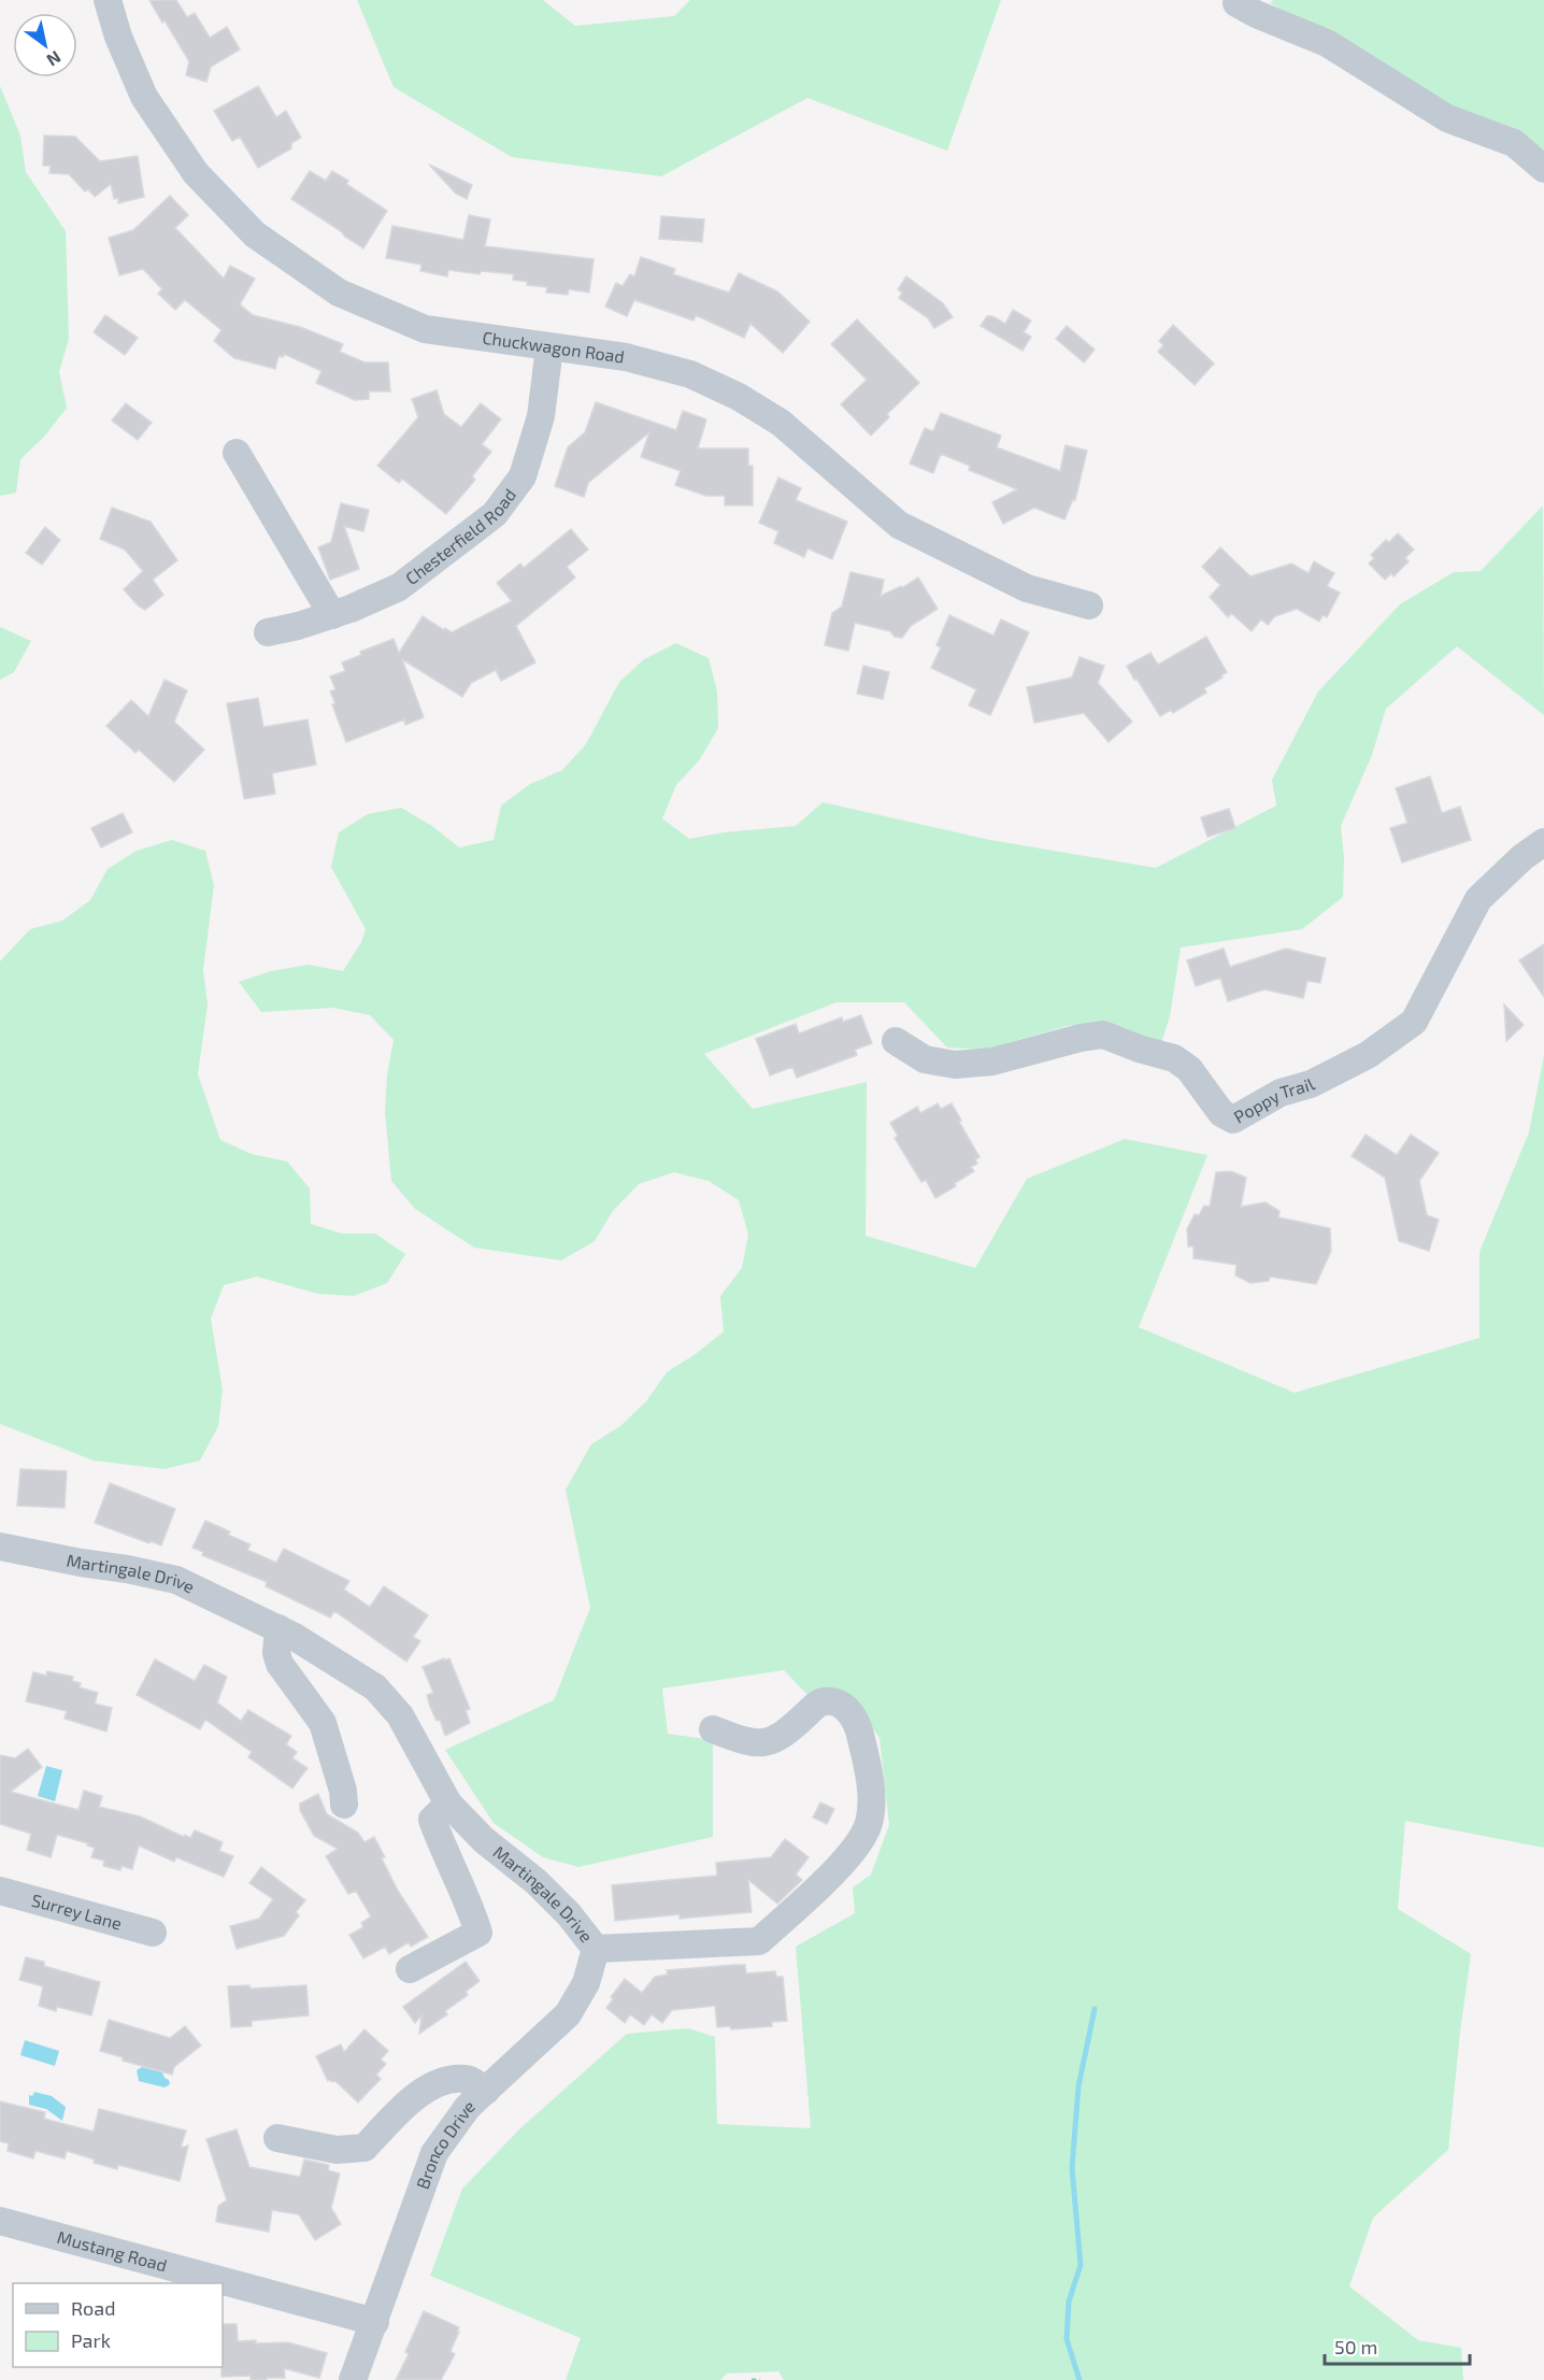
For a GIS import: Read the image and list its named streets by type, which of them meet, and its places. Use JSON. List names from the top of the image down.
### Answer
{
  "streets": {
    "street": [
      "Chuckwagon Road",
      "Chesterfield Road",
      "Poppy Trail",
      "Martingale Drive",
      "Surrey Lane",
      "Bronco Drive",
      "Mustang Road"
    ]
  },
  "crossings": [
    ["Chuckwagon Road", "Chesterfield Road"],
    ["Martingale Drive", "Bronco Drive"],
    ["Bronco Drive", "Mustang Road"]
  ],
  "legend": ["Road", "Park"],
  "scale_bar": "50 m",
  "north": "bottom right"
}
